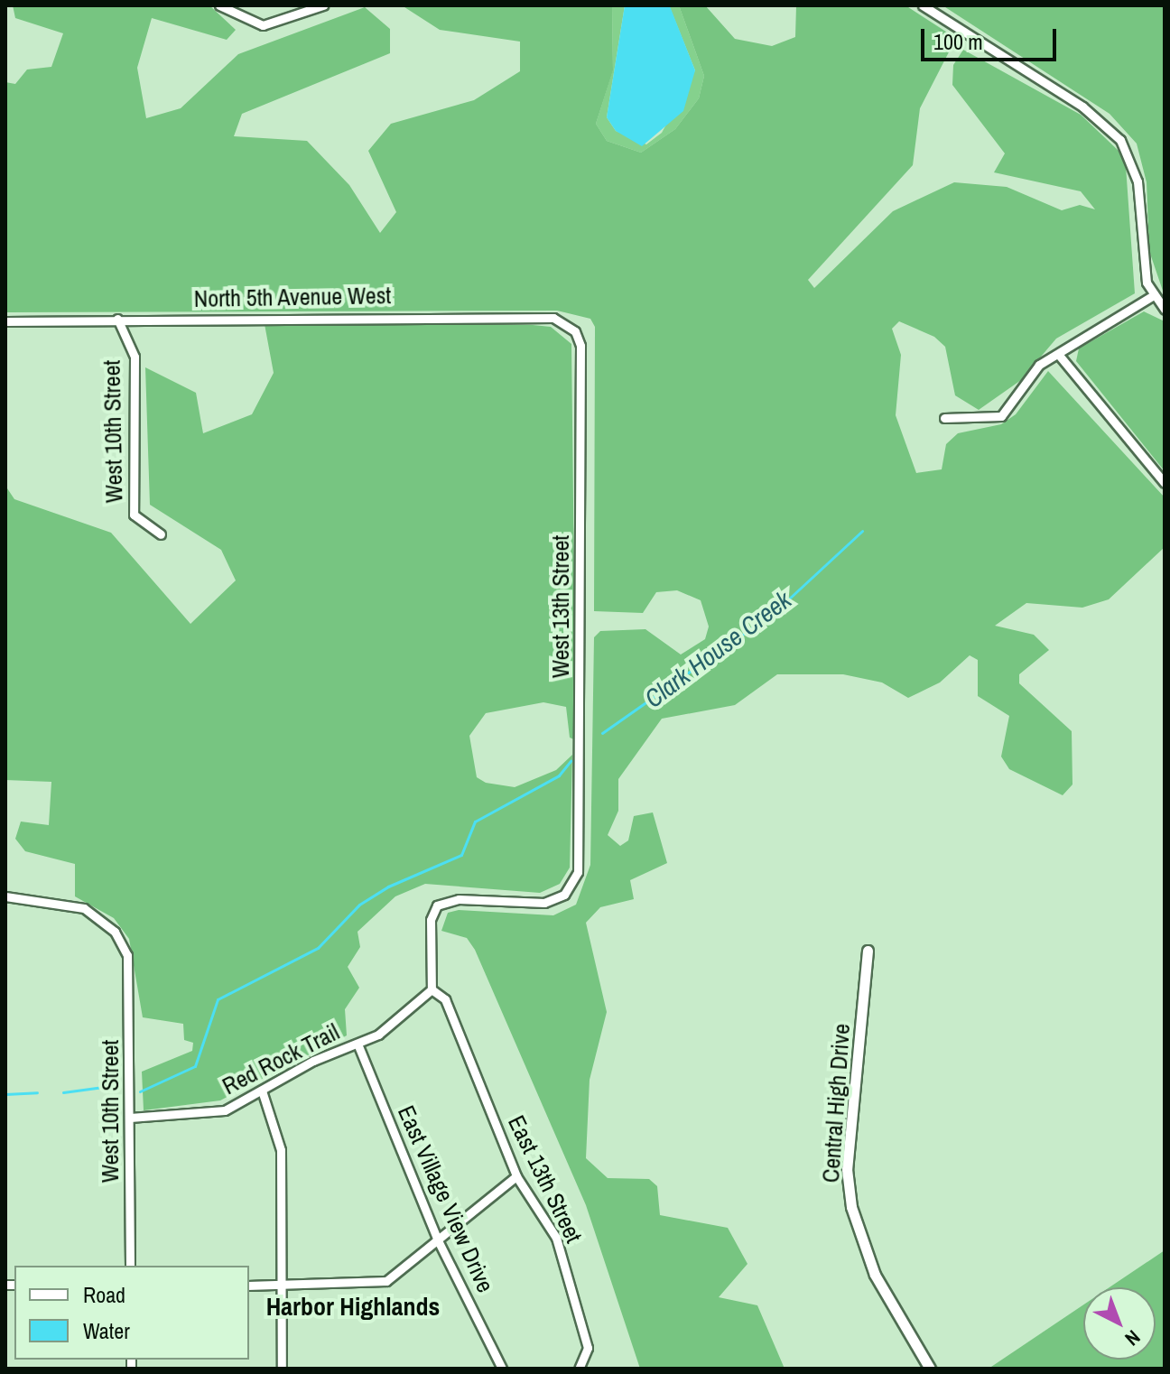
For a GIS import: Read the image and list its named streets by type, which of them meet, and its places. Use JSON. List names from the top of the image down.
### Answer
{
  "streets": {
    "street": [
      "North 5th Avenue West",
      "West 10th Street",
      "West 13th Street",
      "Red Rock Trail",
      "Central High Drive",
      "East 13th Street",
      "East Village View Drive"
    ]
  },
  "crossings": [
    ["North 5th Avenue West", "West 10th Street"],
    ["North 5th Avenue West", "West 13th Street"],
    ["West 10th Street", "Red Rock Trail"],
    ["West 13th Street", "Red Rock Trail"],
    ["West 13th Street", "East 13th Street"],
    ["Red Rock Trail", "East 13th Street"],
    ["Red Rock Trail", "East Village View Drive"]
  ],
  "districts": ["Harbor Highlands"],
  "water": ["Clark House Creek"],
  "legend": ["Road", "Water"],
  "scale_bar": "100 m",
  "north": "bottom right"
}
